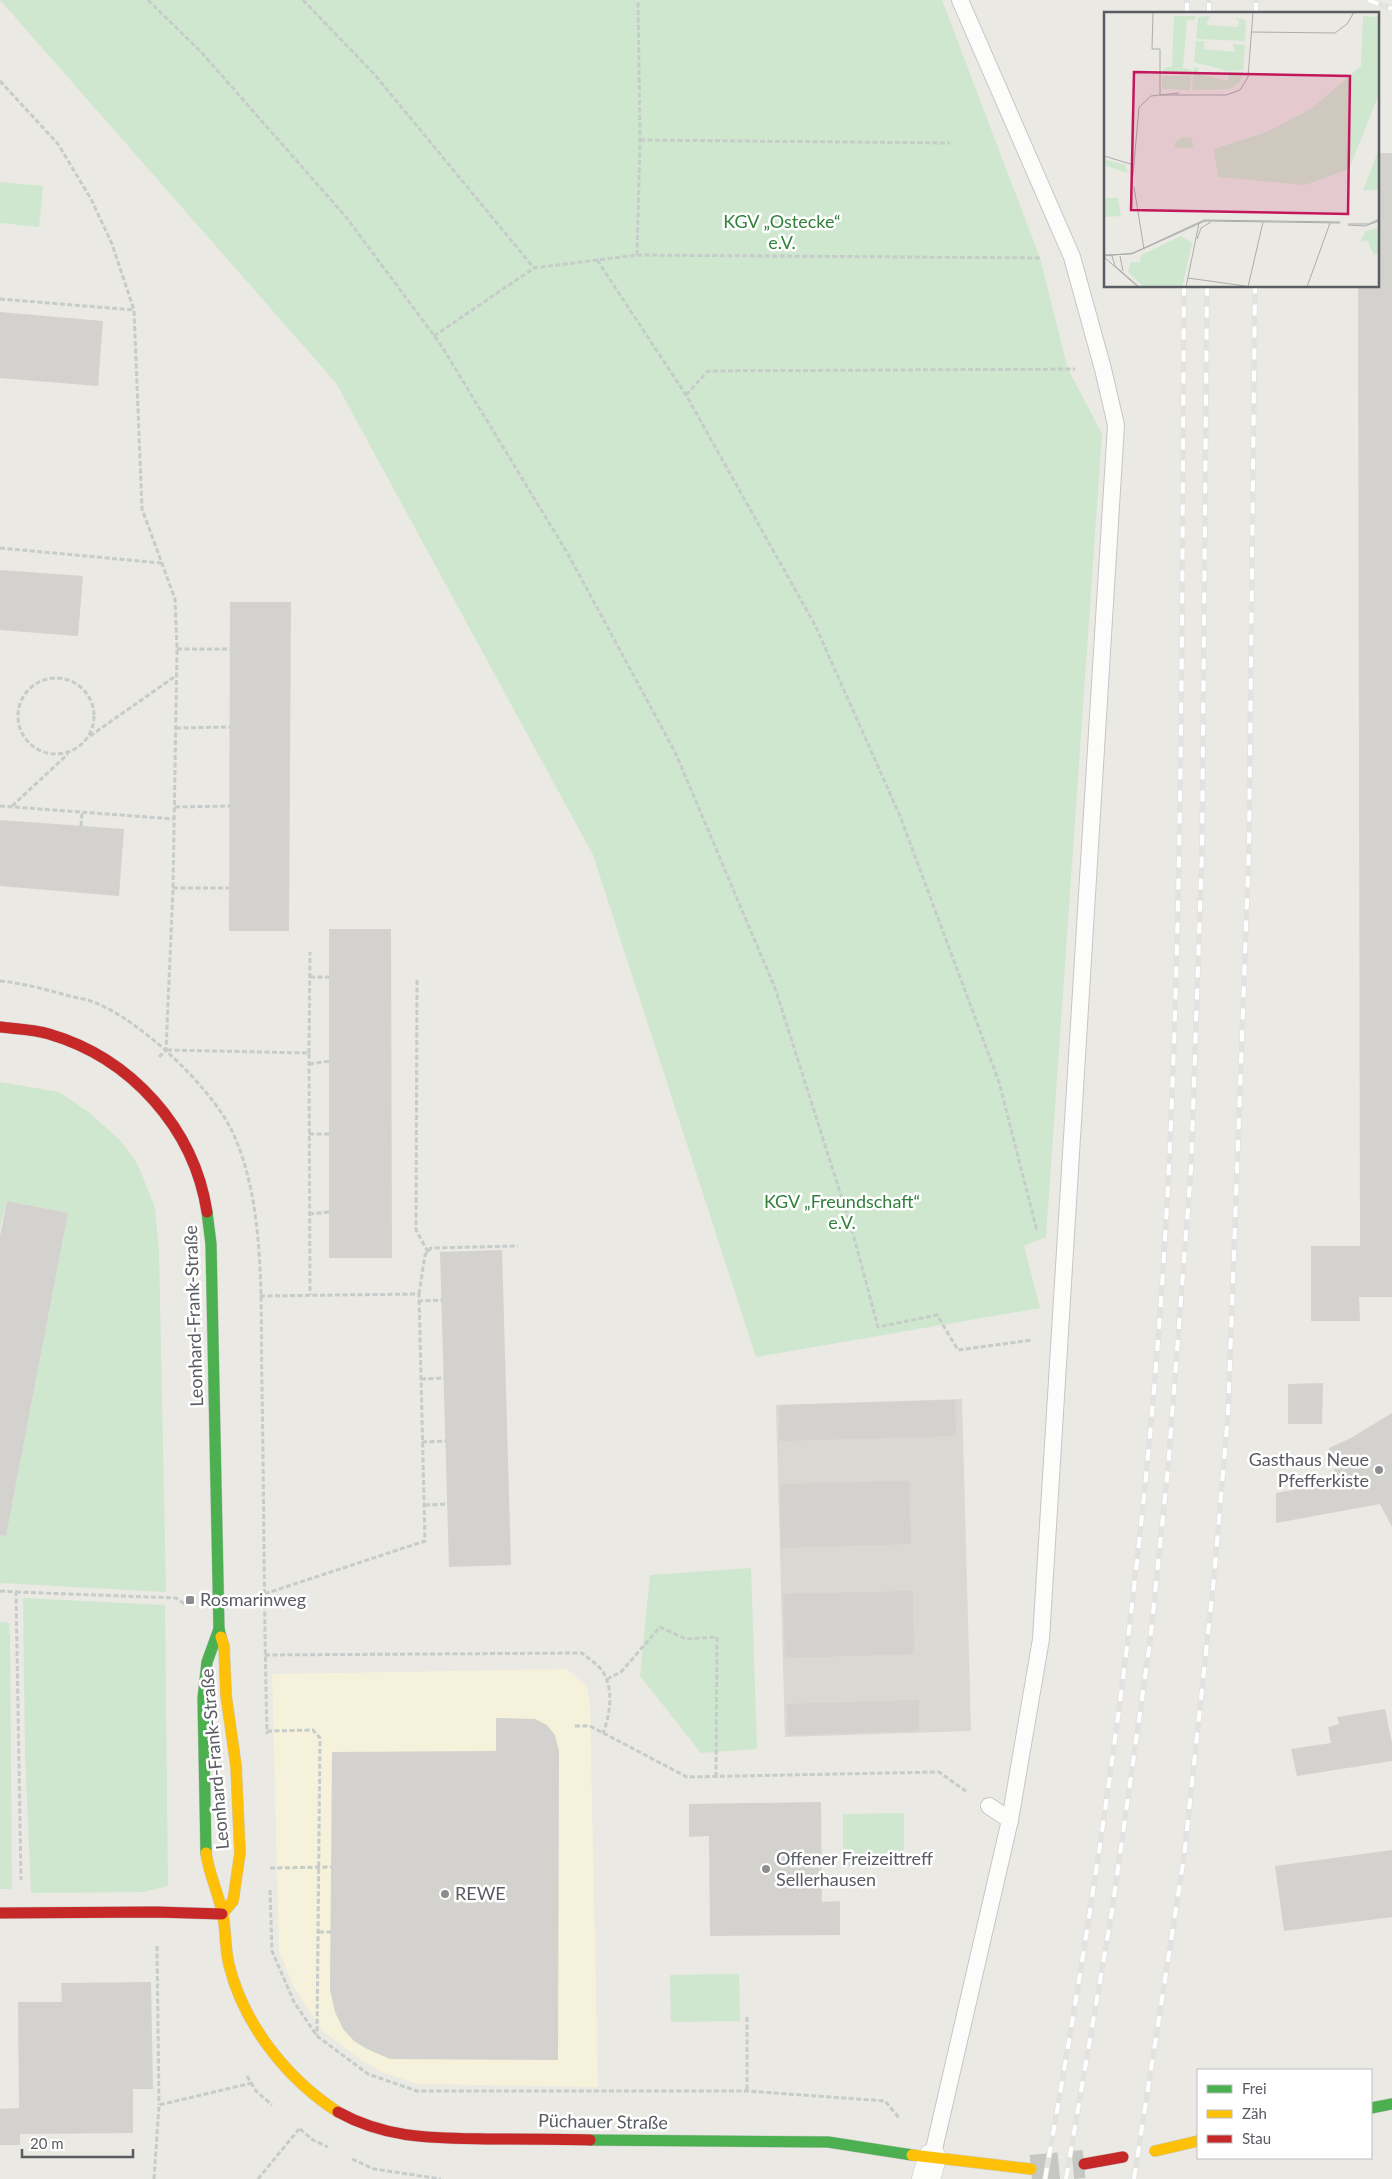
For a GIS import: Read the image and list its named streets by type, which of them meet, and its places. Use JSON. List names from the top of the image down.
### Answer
{
  "streets": {
    "street": ["Leonhard-Frank-Straße", "Püchauer Straße"]
  },
  "crossings": [
    ["Leonhard-Frank-Straße", "Püchauer Straße"]
  ],
  "parks": ["KGV „Ostecke“ e.V.", "KGV „Freundschaft“ e.V."],
  "places": {
    "other": ["Gasthaus Neue Pfefferkiste", "Offener Freizeittreff Sellerhausen", "REWE"],
    "transit": ["Rosmarinweg"]
  },
  "legend": ["Frei", "Zäh", "Stau"],
  "scale_bar": "20 m"
}
